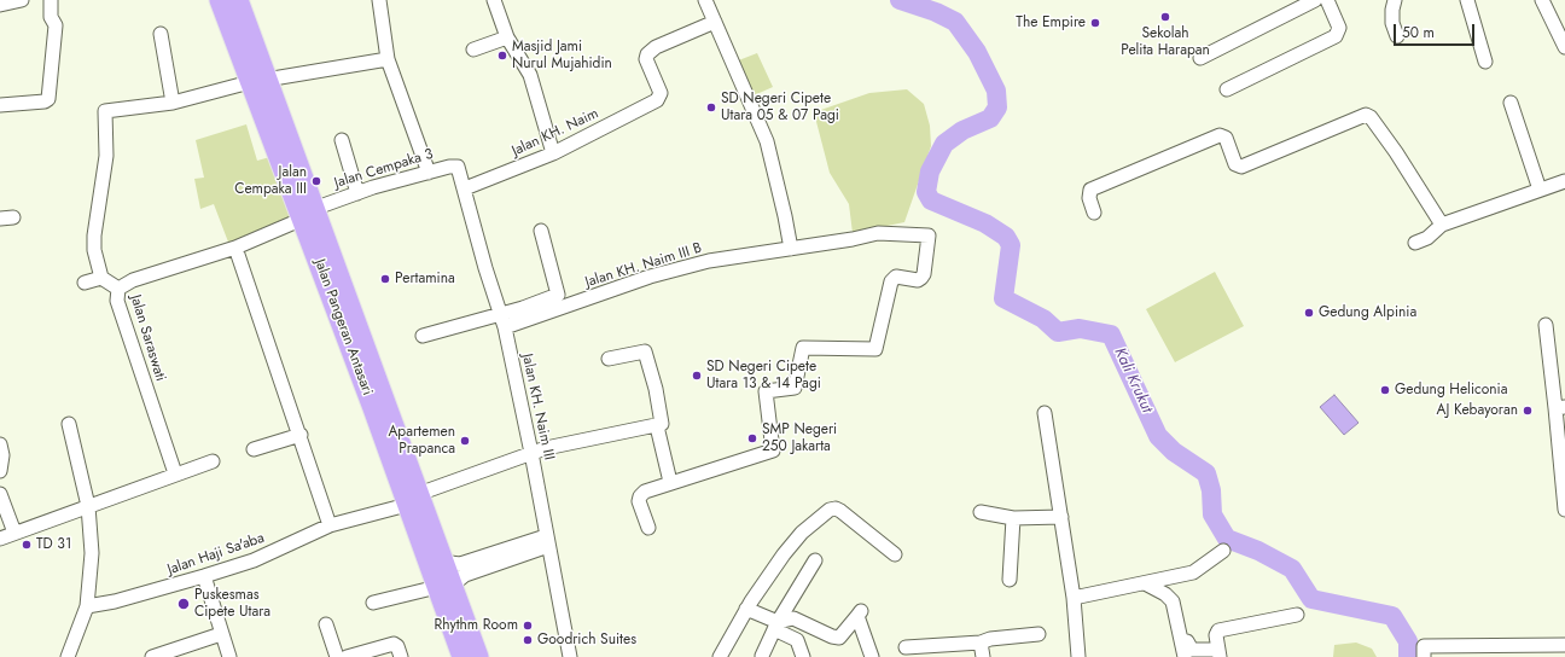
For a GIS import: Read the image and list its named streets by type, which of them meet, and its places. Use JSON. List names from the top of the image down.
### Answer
{
  "streets": {
    "main road": ["Jalan Pangeran Antasari"],
    "street": [
      "Jalan KH. Naim",
      "Jalan Cempaka 3",
      "Jalan KH. Naim III B",
      "Jalan Saraswati",
      "Jalan KH. Naim III",
      "Jalan Haji Sa'aba"
    ]
  },
  "crossings": [
    ["Jalan KH. Naim", "Jalan KH. Naim III"],
    ["Jalan Cempaka 3", "Jalan Pangeran Antasari"],
    ["Jalan Cempaka 3", "Jalan KH. Naim III"],
    ["Jalan KH. Naim III B", "Jalan KH. Naim III"],
    ["Jalan Pangeran Antasari", "Jalan Saraswati"],
    ["Jalan Pangeran Antasari", "Jalan Haji Sa'aba"]
  ],
  "water": ["Kali Krukut"],
  "places": [
    "Sekolah Pelita Harapan",
    "The Empire",
    "Masjid Jami Nurul Mujahidin",
    "SD Negeri Cipete Utara 05 & 07 Pagi",
    "Jalan Cempaka III",
    "Pertamina",
    "Gedung Alpinia",
    "SD Negeri Cipete Utara 13 & 14 Pagi",
    "Gedung Heliconia",
    "AJ Kebayoran",
    "SMP Negeri 250 Jakarta",
    "Apartemen Prapanca",
    "TD 31",
    "Puskesmas Cipete Utara",
    "Rhythm Room",
    "Goodrich Suites"
  ],
  "scale_bar": "50 m"
}
